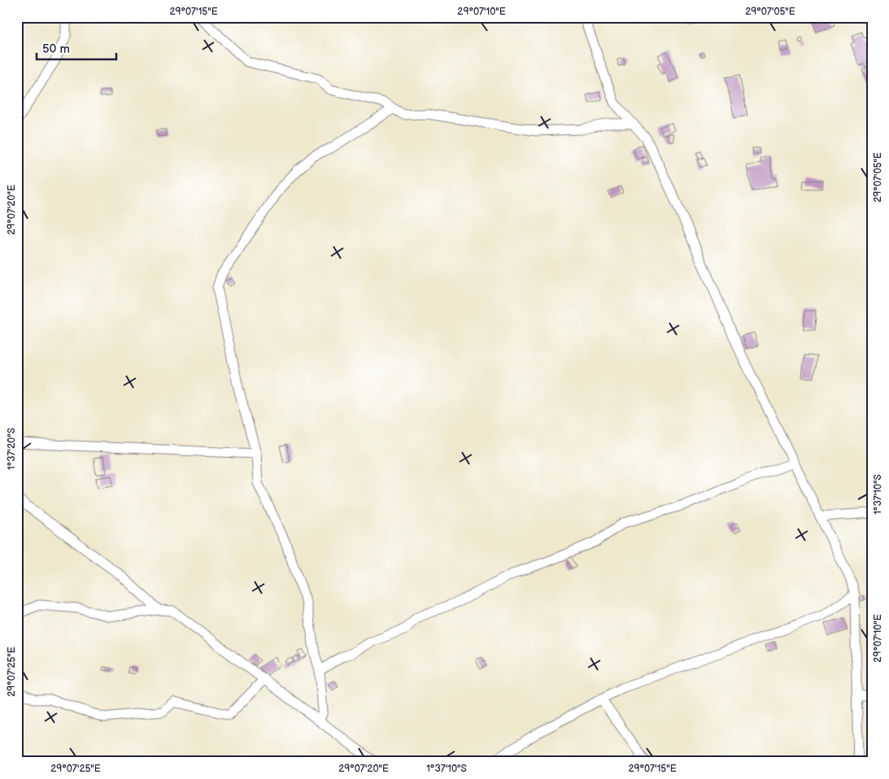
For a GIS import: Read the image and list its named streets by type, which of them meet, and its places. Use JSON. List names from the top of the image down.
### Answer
{
  "scale_bar": "50 m",
  "coordinates": [
    "29°07'15\"E",
    "29°07'10\"E",
    "29°07'05\"E",
    "29°07'20\"E",
    "1°37'20\"S",
    "1°37'10\"S",
    "29°07'25\"E"
  ]
}
